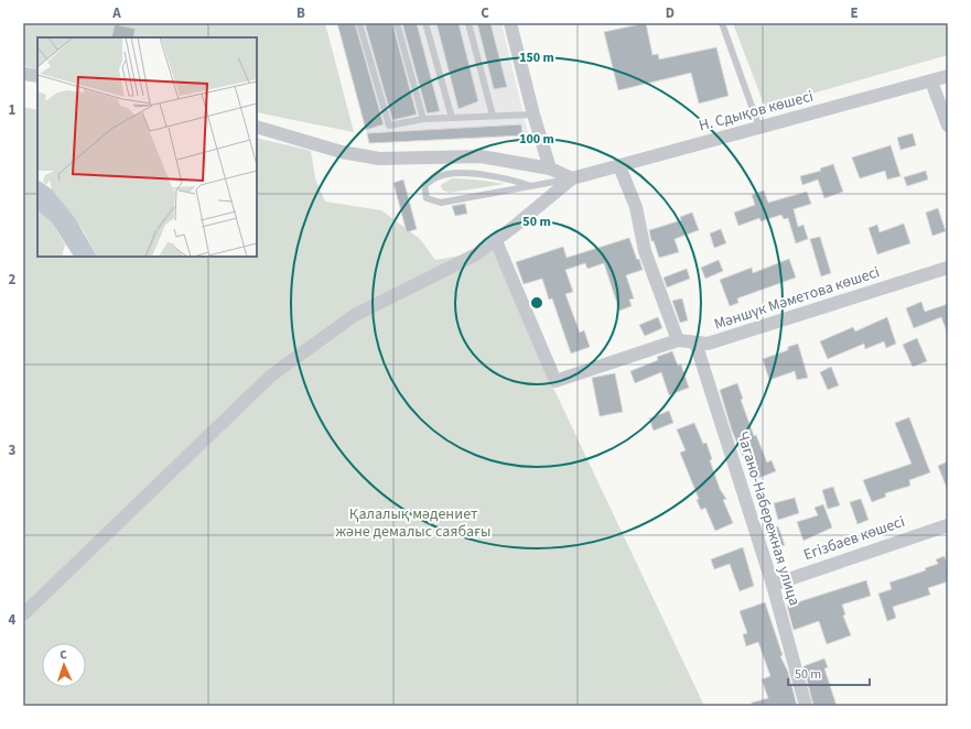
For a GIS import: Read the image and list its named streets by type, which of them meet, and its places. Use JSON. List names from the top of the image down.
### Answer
{
  "streets": {
    "street": [
      "Н. Сдықов көшесі",
      "Мәншүк Мәметова көшесі",
      "Чагано-Набережная улица",
      "Егізбаев көшесі"
    ]
  },
  "crossings": [
    ["Мәншүк Мәметова көшесі", "Чагано-Набережная улица"],
    ["Чагано-Набережная улица", "Егізбаев көшесі"]
  ],
  "parks": ["Қалалық мәдениет және демалыс саябағы"],
  "scale_bar": "50 m",
  "north": "top",
  "grid": {
    "columns": [
      "A",
      "B",
      "C",
      "D",
      "E"
    ],
    "rows": [
      "1",
      "2",
      "3",
      "4"
    ]
  },
  "rings": ["150 m", "100 m", "50 m"]
}
